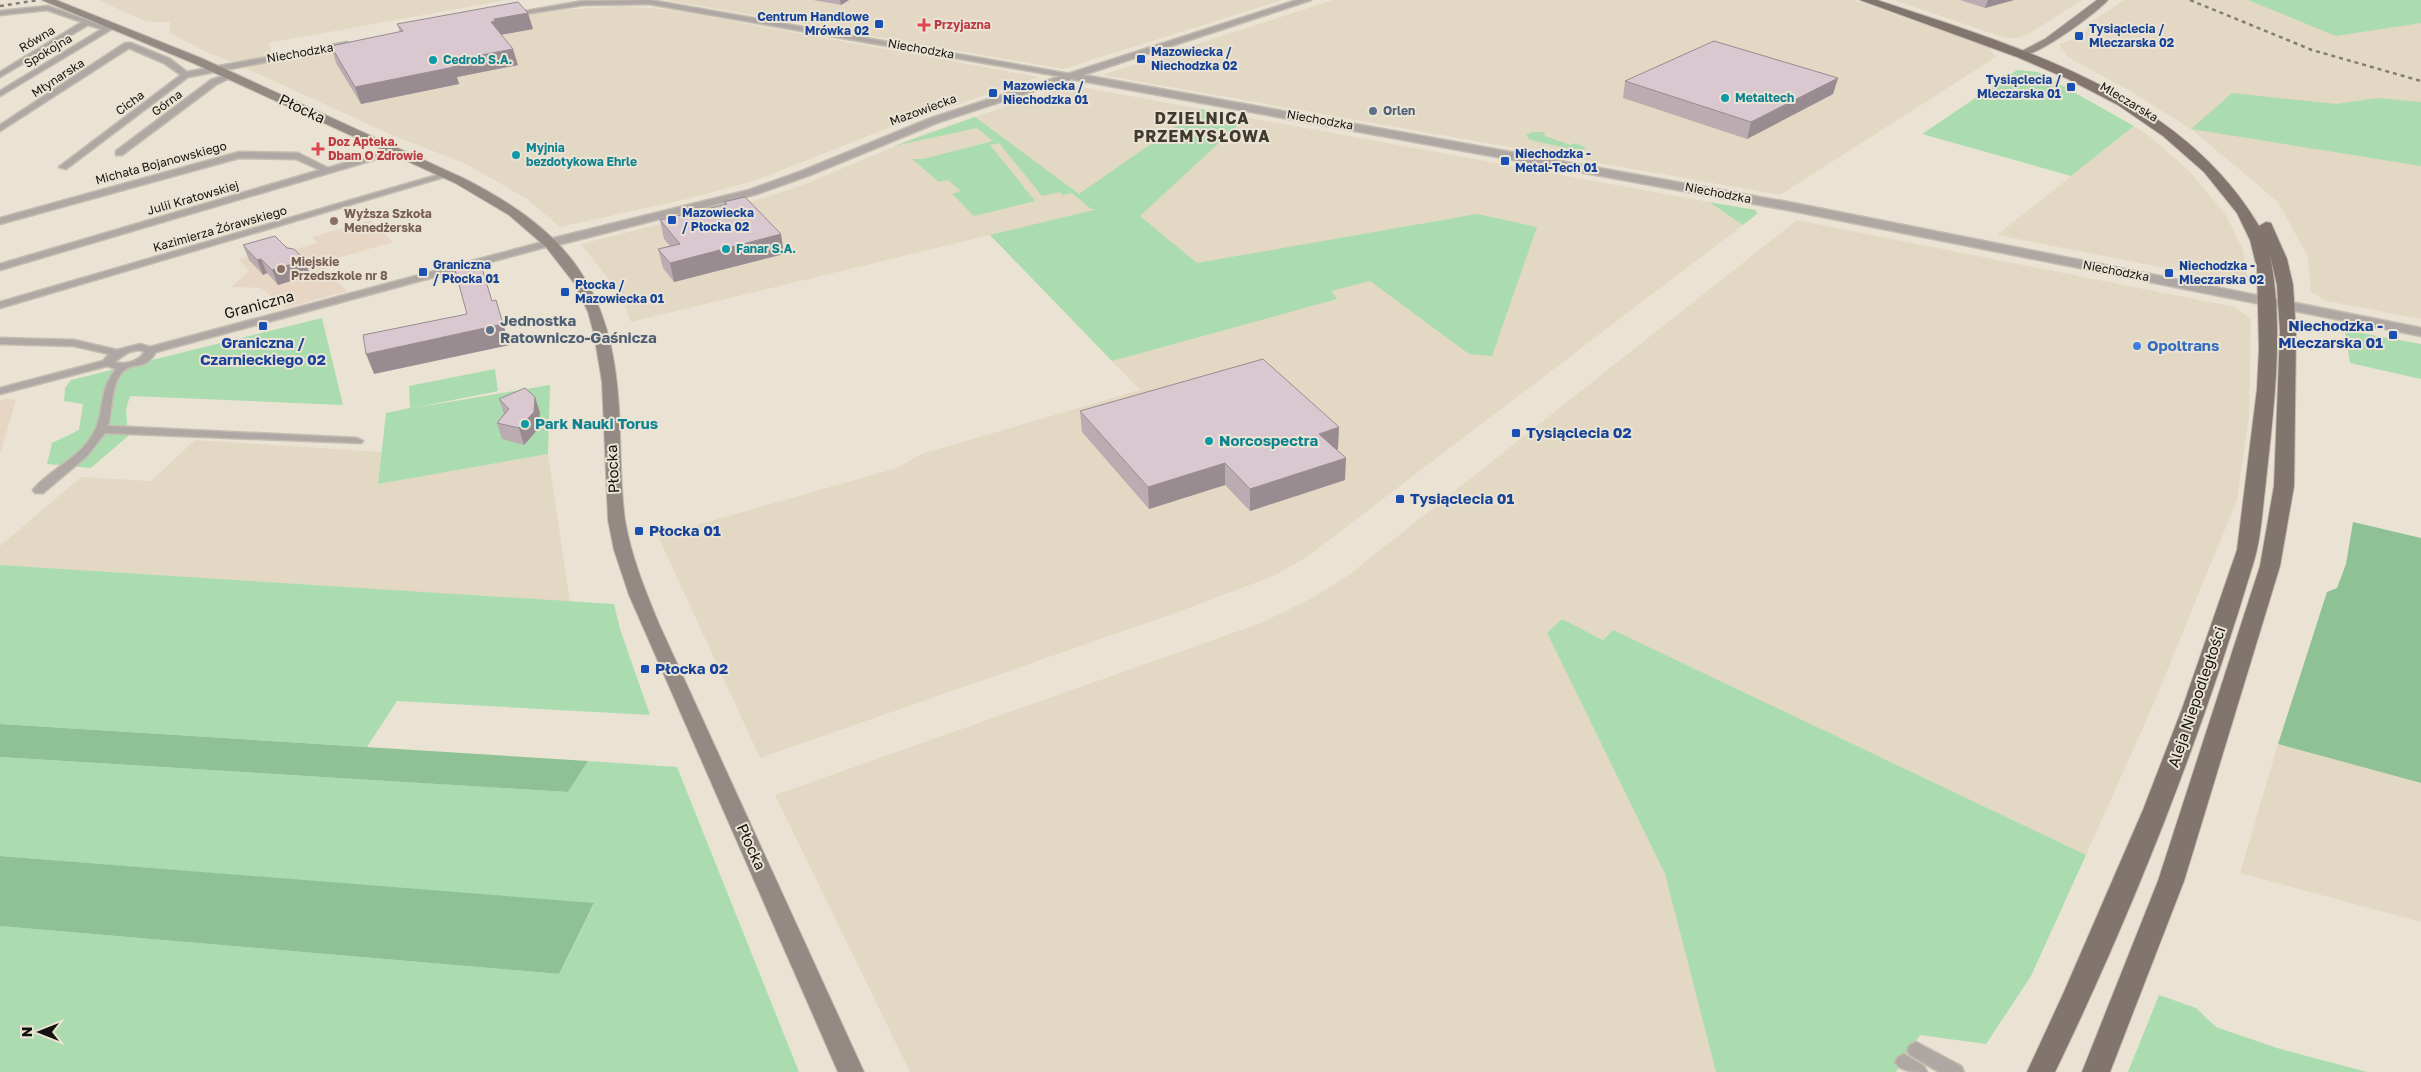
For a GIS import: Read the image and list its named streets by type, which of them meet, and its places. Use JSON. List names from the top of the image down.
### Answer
{
  "streets": {
    "main road": ["Mleczarska", "Płocka", "Aleja Niepodległości"],
    "street": [
      "Równa",
      "Niechodzka",
      "Spokojna",
      "Młynarska",
      "Cicha",
      "Górna",
      "Mazowiecka",
      "Michała Bojanowskiego",
      "Julii Kratowskiej",
      "Kazimierza Żórawskiego",
      "Graniczna"
    ]
  },
  "crossings": [
    ["Równa", "Spokojna"],
    ["Niechodzka", "Mleczarska"],
    ["Niechodzka", "Cicha"],
    ["Niechodzka", "Płocka"],
    ["Niechodzka", "Mazowiecka"],
    ["Niechodzka", "Aleja Niepodległości"],
    ["Młynarska", "Cicha"],
    ["Mleczarska", "Aleja Niepodległości"],
    ["Cicha", "Płocka"],
    ["Górna", "Płocka"],
    ["Płocka", "Mazowiecka"],
    ["Płocka", "Julii Kratowskiej"],
    ["Płocka", "Kazimierza Żórawskiego"],
    ["Płocka", "Graniczna"],
    ["Mazowiecka", "Graniczna"],
    ["Michała Bojanowskiego", "Julii Kratowskiej"]
  ],
  "districts": ["DZIELNICA PRZEMYSŁOWA"],
  "places": {
    "transit": [
      "Centrum Handlowe Mrówka 02",
      "Tysiąclecia / Mleczarska 02",
      "Mazowiecka / Niechodzka 02",
      "Tysiąclecia / Mleczarska 01",
      "Mazowiecka / Niechodzka 01",
      "Niechodzka - Metal-Tech 01",
      "Mazowiecka / Płocka 02",
      "Graniczna / Płocka 01",
      "Niechodzka - Mleczarska 02",
      "Płocka / Mazowiecka 01",
      "Graniczna / Czarnieckiego 02",
      "Niechodzka - Mleczarska 01",
      "Tysiąclecia 02",
      "Tysiąclecia 01",
      "Płocka 01",
      "Płocka 02"
    ],
    "health": ["Przyjazna", "Doz Apteka. Dbam O Zdrowie"],
    "other": [
      "Cedrob S.A.",
      "Metaltech",
      "Orlen",
      "Myjnia bezdotykowa Ehrle",
      "Wyższa Szkoła Menedżerska",
      "Fanar S.A.",
      "Miejskie Przedszkole nr 8",
      "Jednostka Ratowniczo-Gaśnicza",
      "Opoltrans",
      "Park Nauki Torus",
      "Norcospectra"
    ]
  },
  "north": "left"
}
